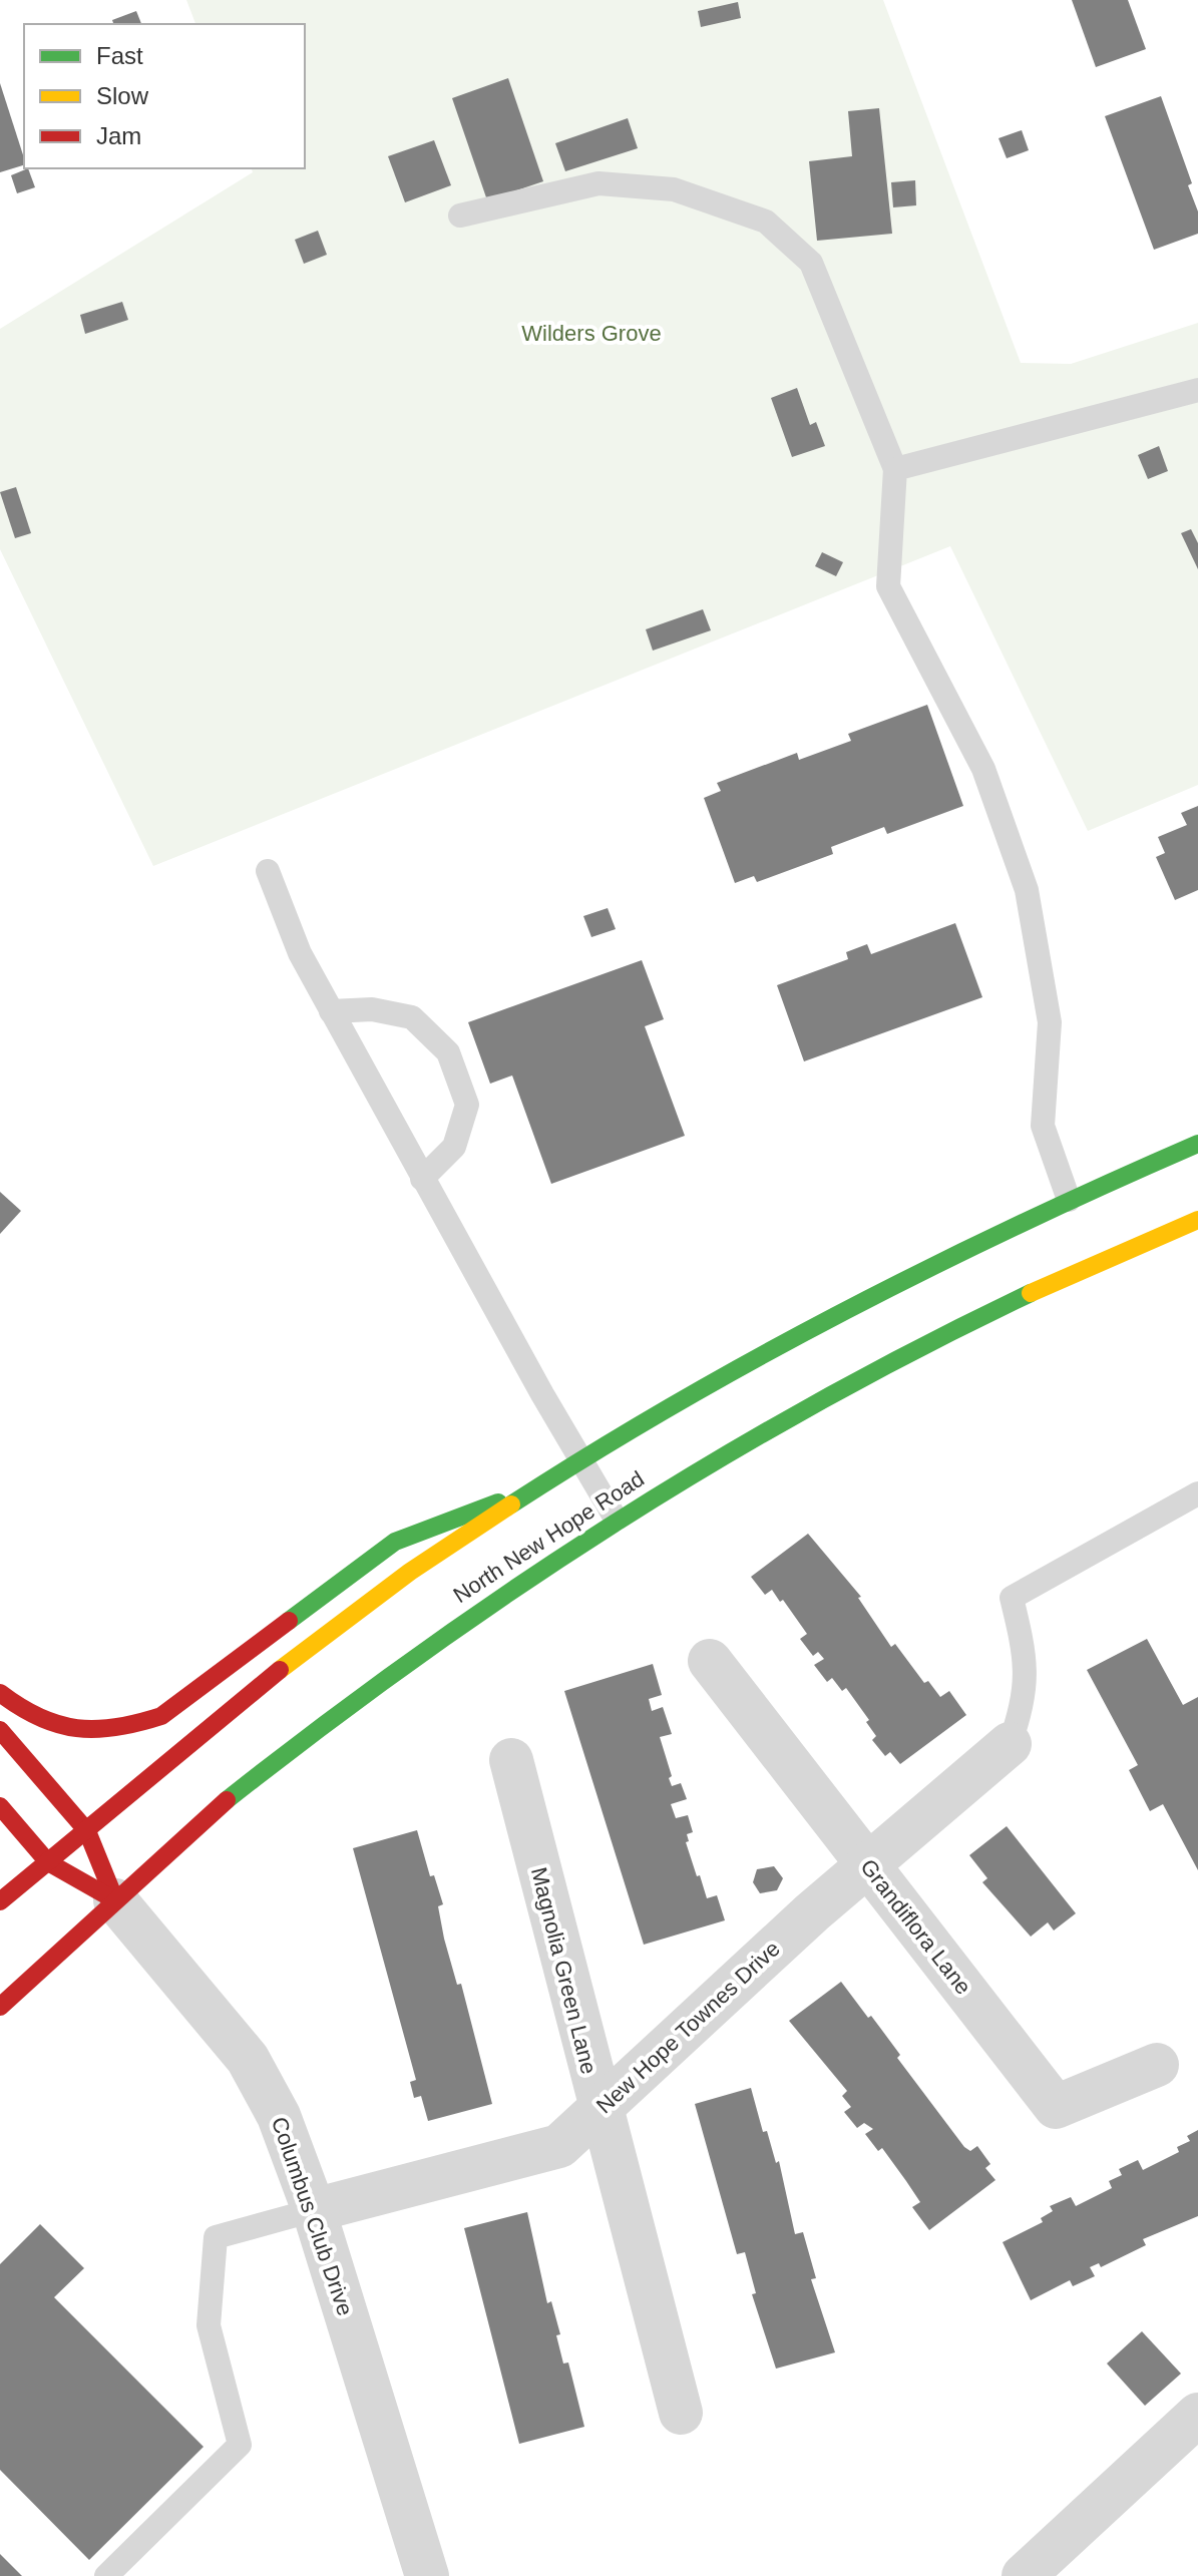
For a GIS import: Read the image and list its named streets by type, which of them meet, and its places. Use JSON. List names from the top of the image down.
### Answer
{
  "streets": {
    "main road": ["North New Hope Road"],
    "street": [
      "Grandiflora Lane",
      "Magnolia Green Lane",
      "New Hope Townes Drive",
      "Columbus Club Drive"
    ]
  },
  "crossings": [
    ["North New Hope Road", "Columbus Club Drive"],
    ["Grandiflora Lane", "New Hope Townes Drive"],
    ["Magnolia Green Lane", "New Hope Townes Drive"],
    ["New Hope Townes Drive", "Columbus Club Drive"]
  ],
  "parks": ["Wilders Grove"],
  "legend": ["Fast", "Slow", "Jam"]
}
